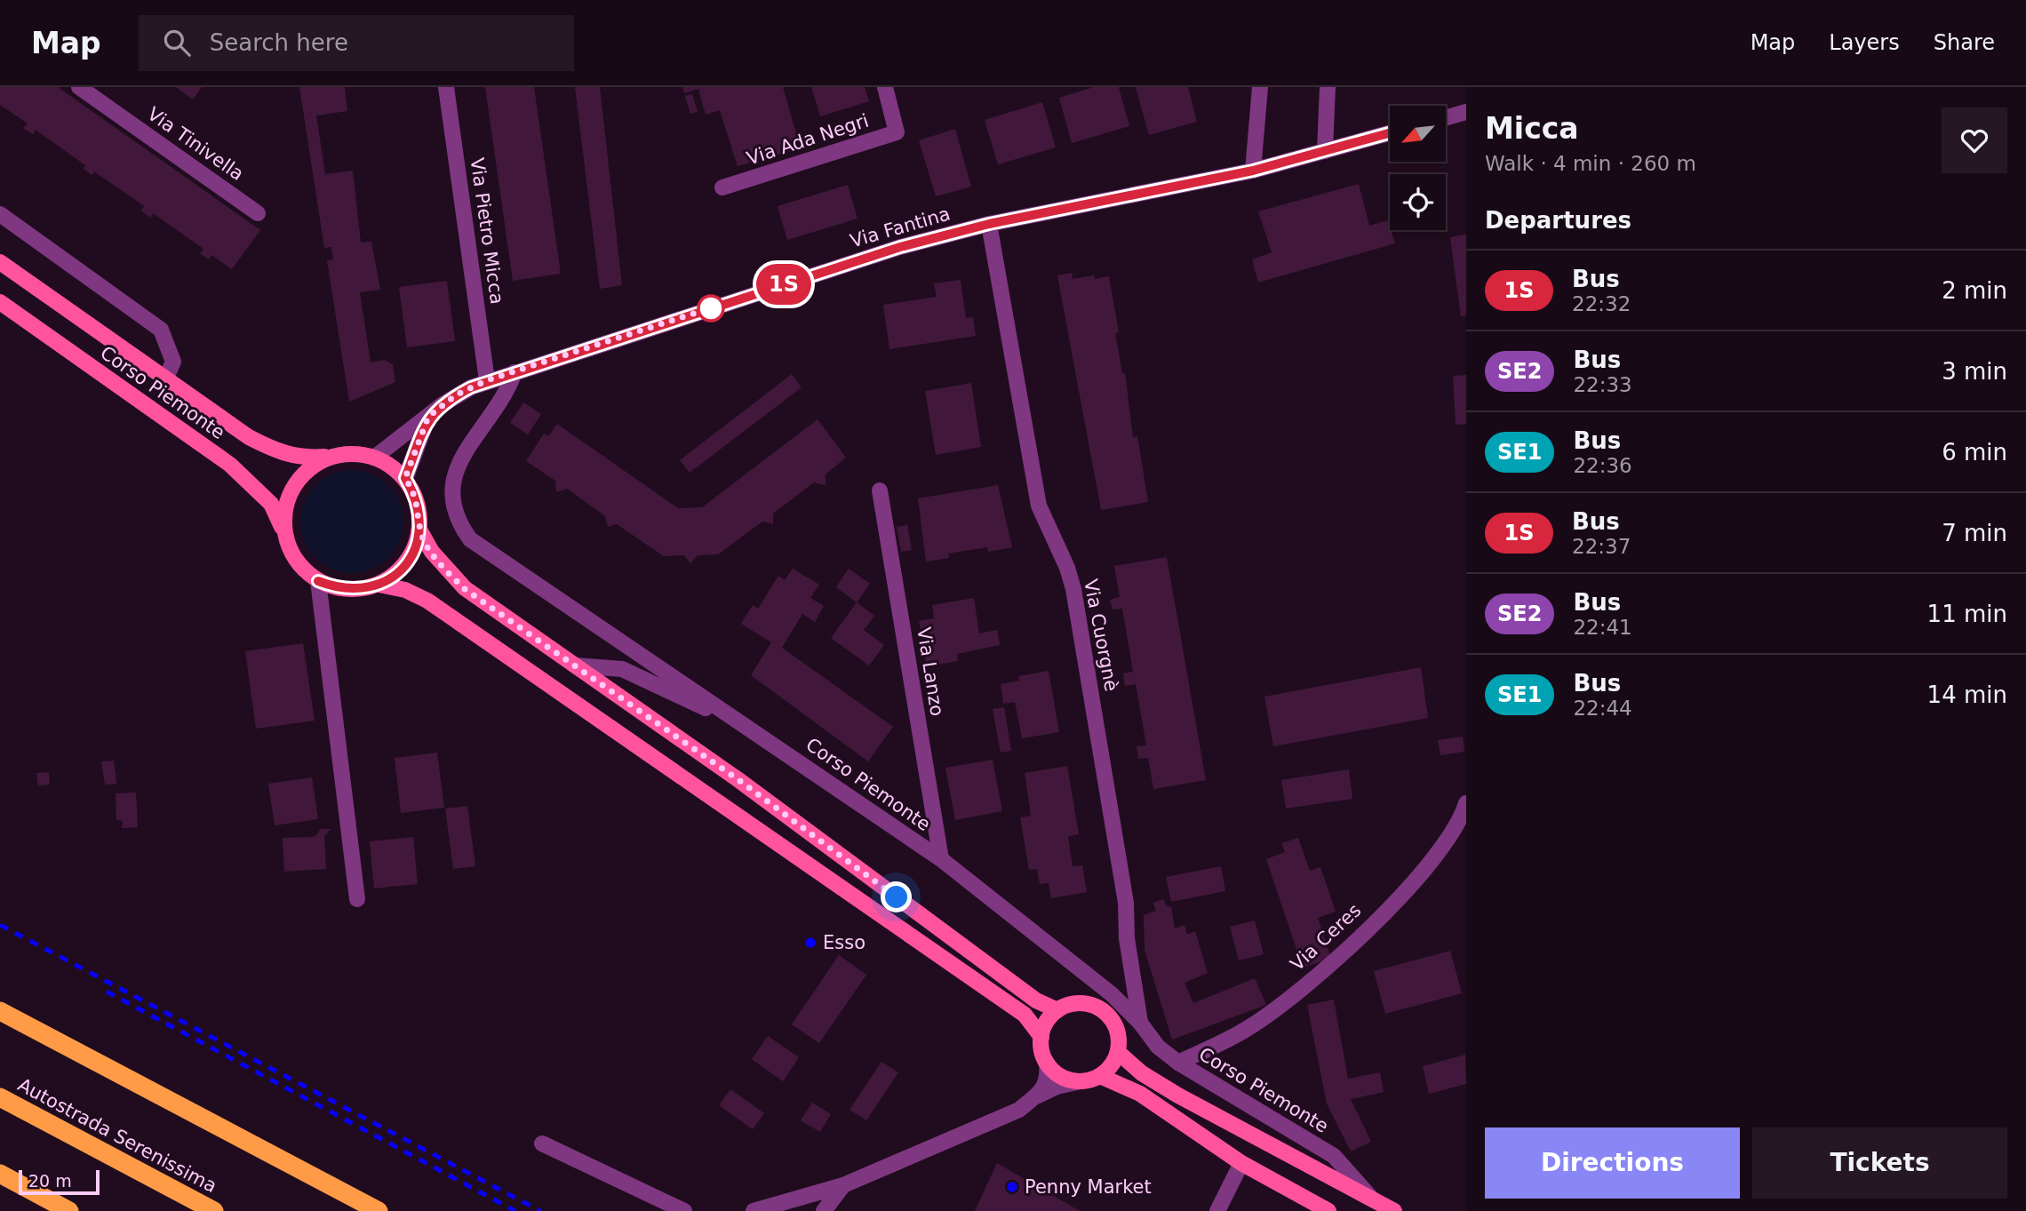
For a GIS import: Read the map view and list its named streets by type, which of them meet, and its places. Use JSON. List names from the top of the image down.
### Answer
{
  "streets": {
    "highway": ["Autostrada Serenissima"],
    "main road": ["Corso Piemonte"],
    "street": [
      "Via Ada Negri",
      "Via Tinivella",
      "Via Fantina",
      "Via Pietro Micca",
      "Via Cuorgnè",
      "Via Lanzo",
      "Via Ceres"
    ]
  },
  "crossings": [
    ["Via Fantina", "Via Pietro Micca"],
    ["Via Fantina", "Corso Piemonte"],
    ["Via Fantina", "Via Cuorgnè"],
    ["Corso Piemonte", "Via Cuorgnè"],
    ["Corso Piemonte", "Via Lanzo"],
    ["Corso Piemonte", "Via Ceres"]
  ],
  "places": ["Esso", "Penny Market"],
  "lines": ["bus line 1S"],
  "scale_bar": "20 m",
  "north": "bottom left",
  "page": {
    "header": "Map",
    "search": "Search here",
    "nav": ["Map", "Layers", "Share"],
    "on_map": "1S",
    "heading": [
      ["Micca", "Walk · 4 min · 260 m"],
      "Departures"
    ],
    "list": [
      {
        "mark": "1S",
        "name": "Bus",
        "note": "22:32",
        "value": "2 min"
      },
      {
        "mark": "SE2",
        "name": "Bus",
        "note": "22:33",
        "value": "3 min"
      },
      {
        "mark": "SE1",
        "name": "Bus",
        "note": "22:36",
        "value": "6 min"
      },
      {
        "mark": "1S",
        "name": "Bus",
        "note": "22:37",
        "value": "7 min"
      },
      {
        "mark": "SE2",
        "name": "Bus",
        "note": "22:41",
        "value": "11 min"
      },
      {
        "mark": "SE1",
        "name": "Bus",
        "note": "22:44",
        "value": "14 min"
      }
    ],
    "buttons": ["Directions", "Tickets"],
    "scale": "20 m"
  }
}
